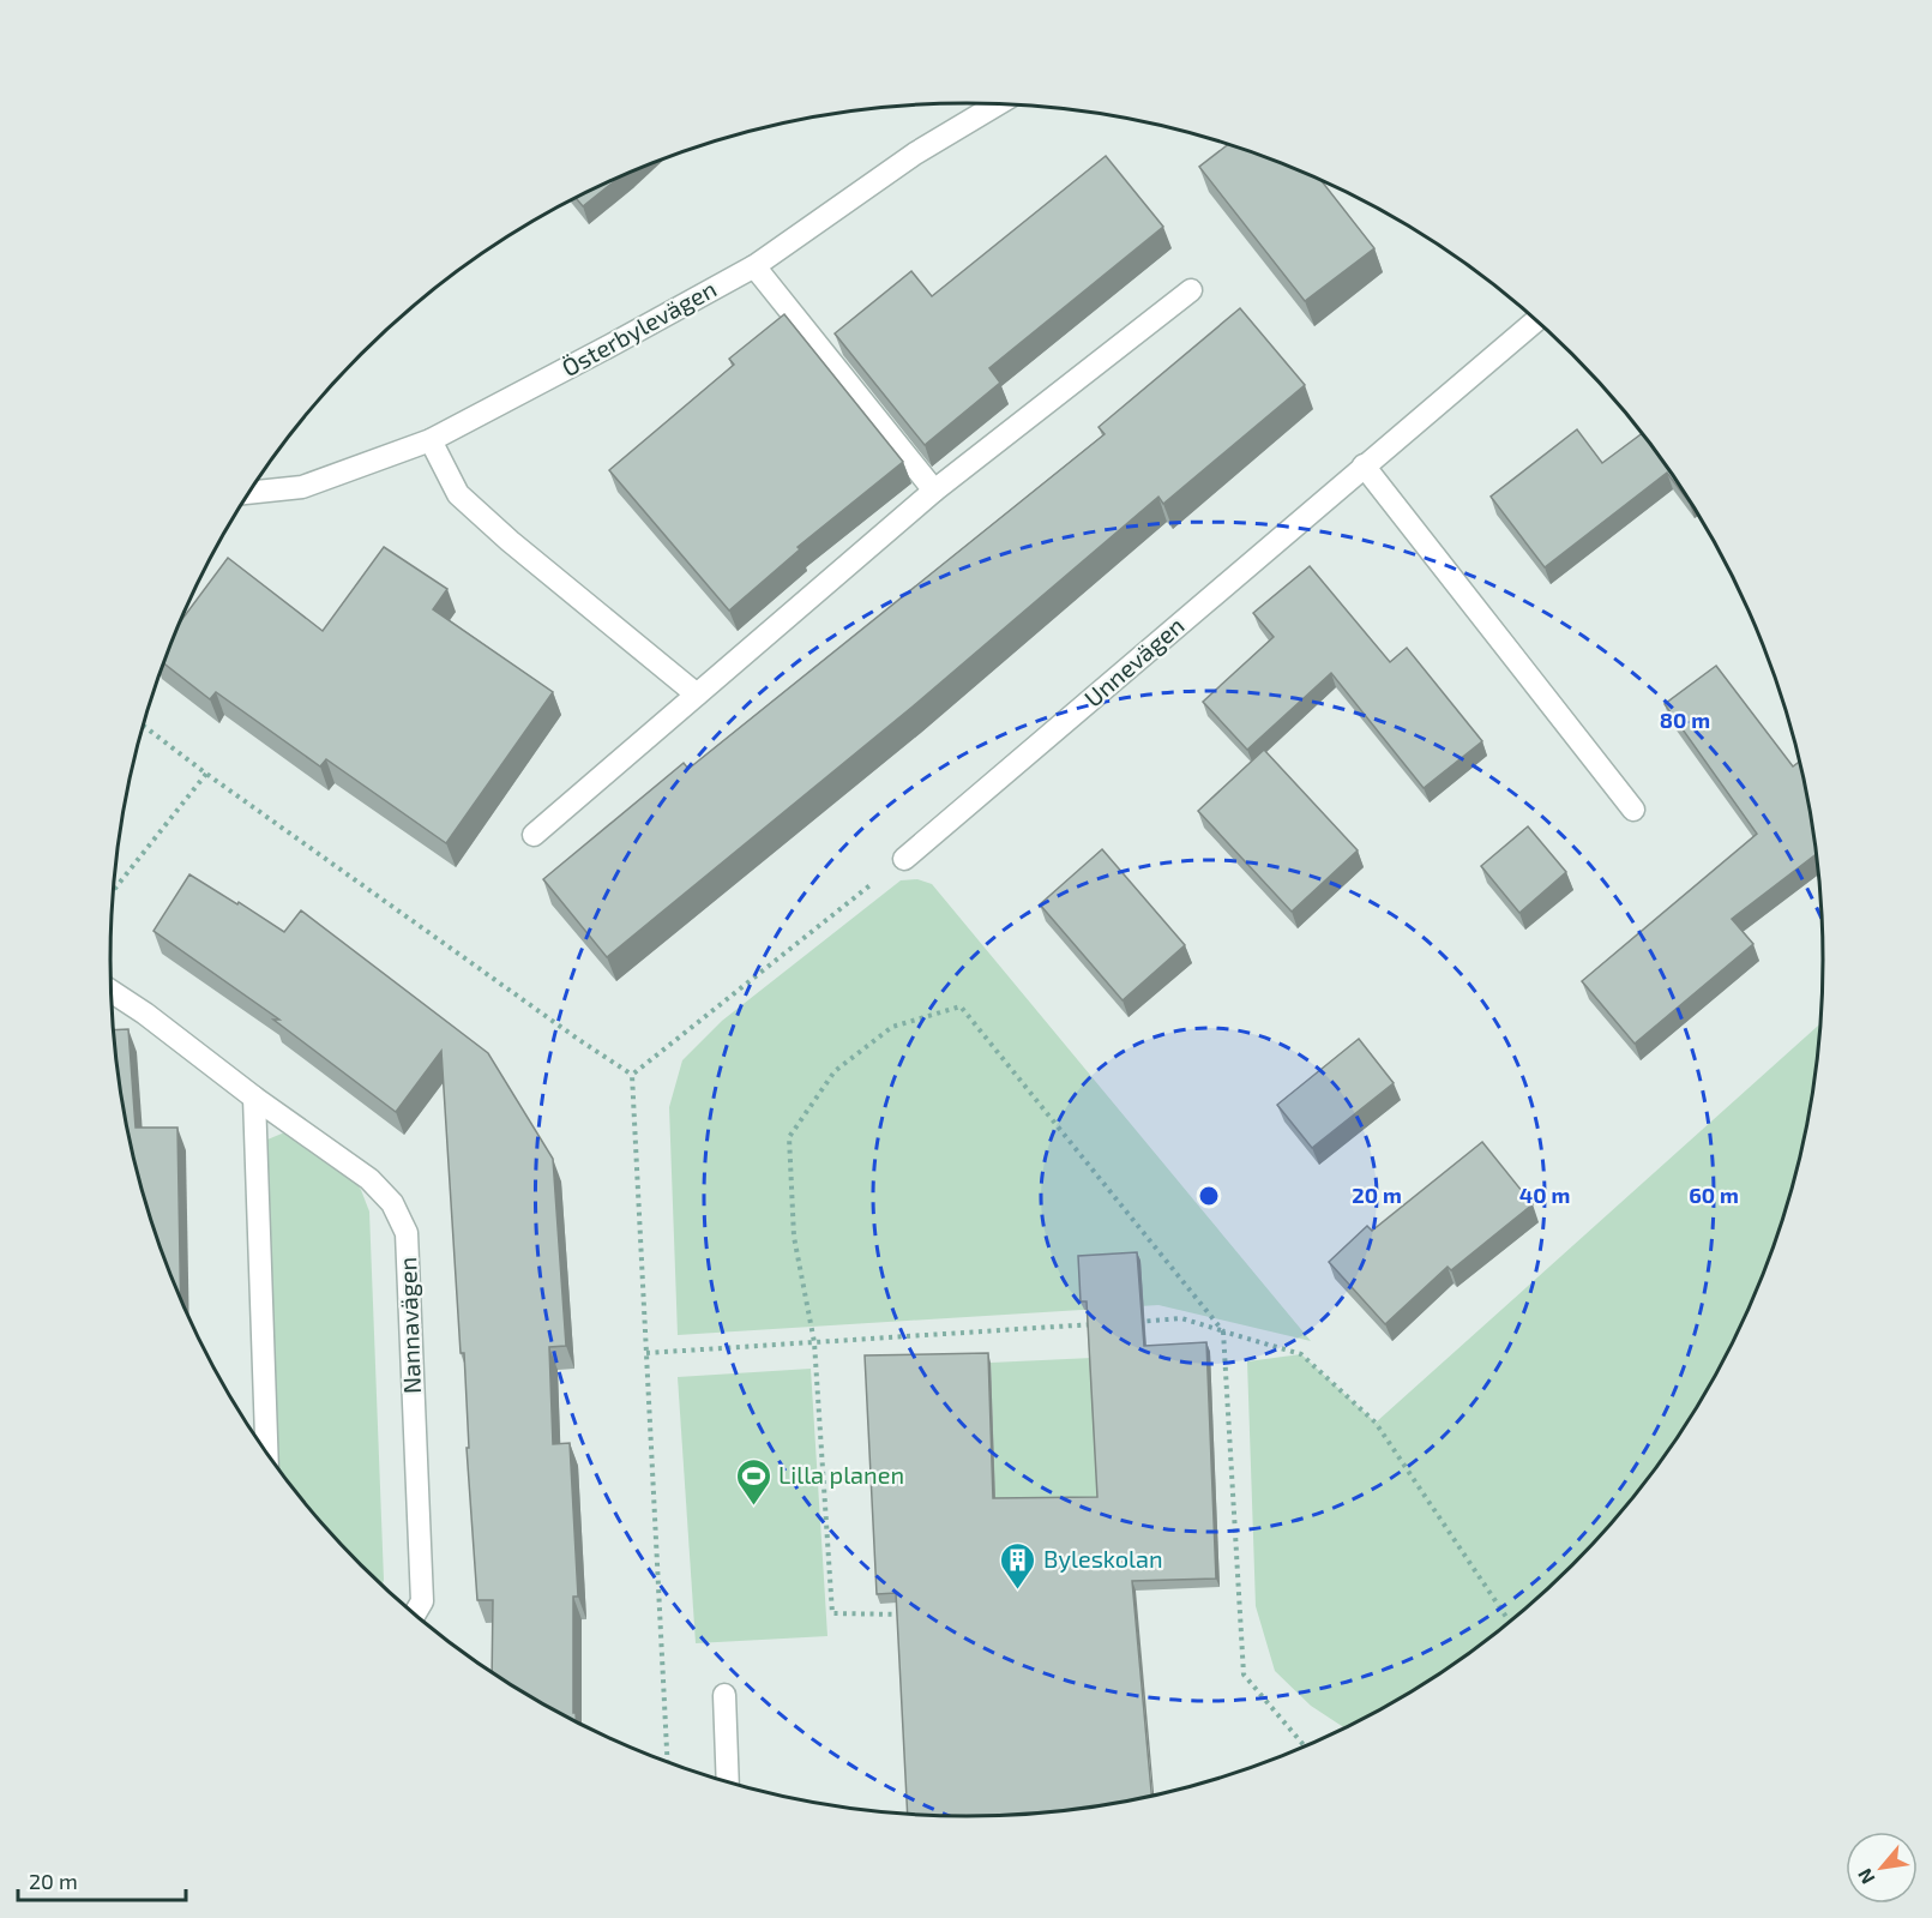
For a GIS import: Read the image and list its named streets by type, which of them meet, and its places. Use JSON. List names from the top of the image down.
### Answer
{
  "streets": {
    "street": ["Österbylevägen", "Unnevägen", "Nannavägen"]
  },
  "places": {
    "sports": ["Lilla planen"],
    "building": ["Byleskolan"]
  },
  "scale_bar": "20 m",
  "north": "bottom left",
  "rings": [
    "80 m",
    "20 m",
    "40 m",
    "60 m"
  ]
}
